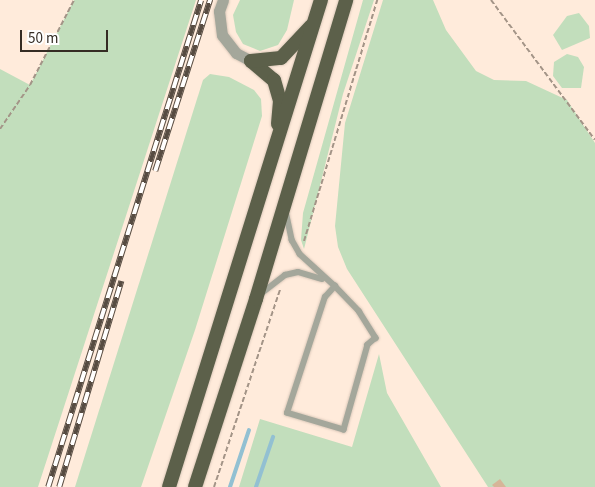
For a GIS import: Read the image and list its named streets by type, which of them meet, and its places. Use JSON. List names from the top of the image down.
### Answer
{
  "scale_bar": "50 m"
}
